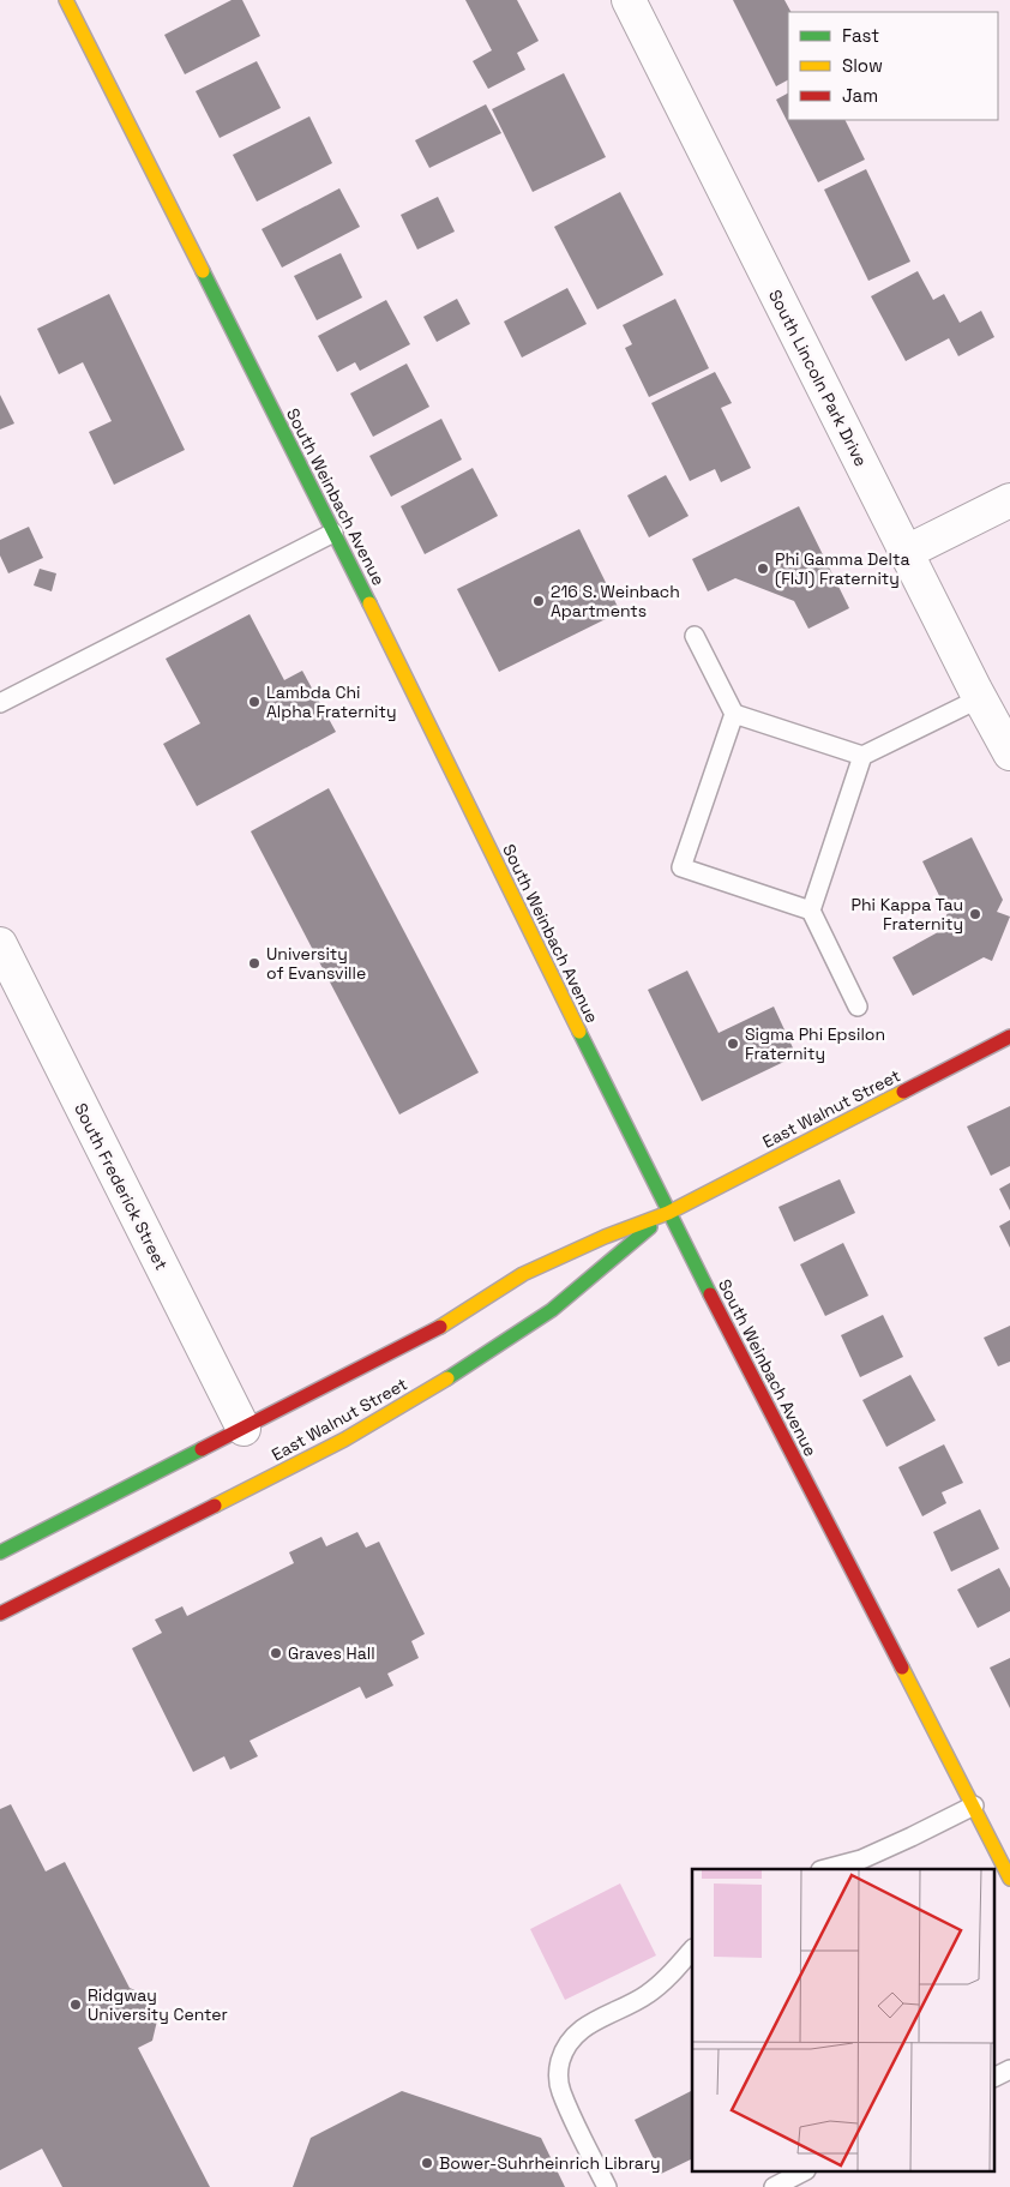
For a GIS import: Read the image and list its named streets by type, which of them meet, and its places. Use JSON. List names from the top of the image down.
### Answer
{
  "streets": {
    "street": [
      "South Lincoln Park Drive",
      "South Weinbach Avenue",
      "East Walnut Street",
      "South Frederick Street"
    ]
  },
  "crossings": [
    ["South Weinbach Avenue", "East Walnut Street"],
    ["East Walnut Street", "South Frederick Street"]
  ],
  "places": [
    "Phi Gamma Delta (FIJI) Fraternity",
    "216 S. Weinbach Apartments",
    "Lambda Chi Alpha Fraternity",
    "Phi Kappa Tau Fraternity",
    "University of Evansville",
    "Sigma Phi Epsilon Fraternity",
    "Graves Hall",
    "Ridgway University Center",
    "Bower-Suhrheinrich Library"
  ],
  "legend": ["Fast", "Slow", "Jam"]
}
